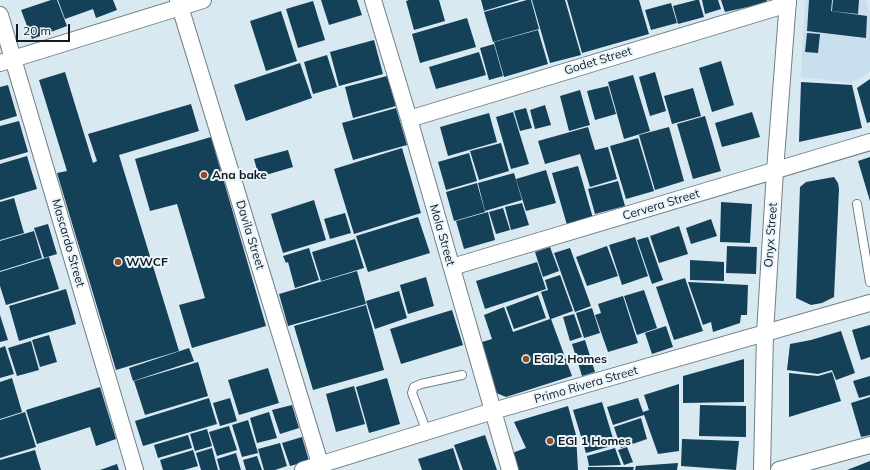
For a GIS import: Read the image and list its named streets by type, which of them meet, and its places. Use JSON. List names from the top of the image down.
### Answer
{
  "streets": {
    "street": [
      "Godet Street",
      "Cervera Street",
      "Davila Street",
      "Mola Street",
      "Onyx Street",
      "Mascardo Street",
      "Primo Rivera Street"
    ]
  },
  "crossings": [
    ["Godet Street", "Mola Street"],
    ["Godet Street", "Onyx Street"],
    ["Cervera Street", "Mola Street"],
    ["Cervera Street", "Onyx Street"],
    ["Davila Street", "Primo Rivera Street"],
    ["Mola Street", "Primo Rivera Street"],
    ["Onyx Street", "Primo Rivera Street"]
  ],
  "places": [
    "Ana bake",
    "WWCF",
    "EGI 2 Homes",
    "EGI 1 Homes"
  ],
  "scale_bar": "20 m"
}
